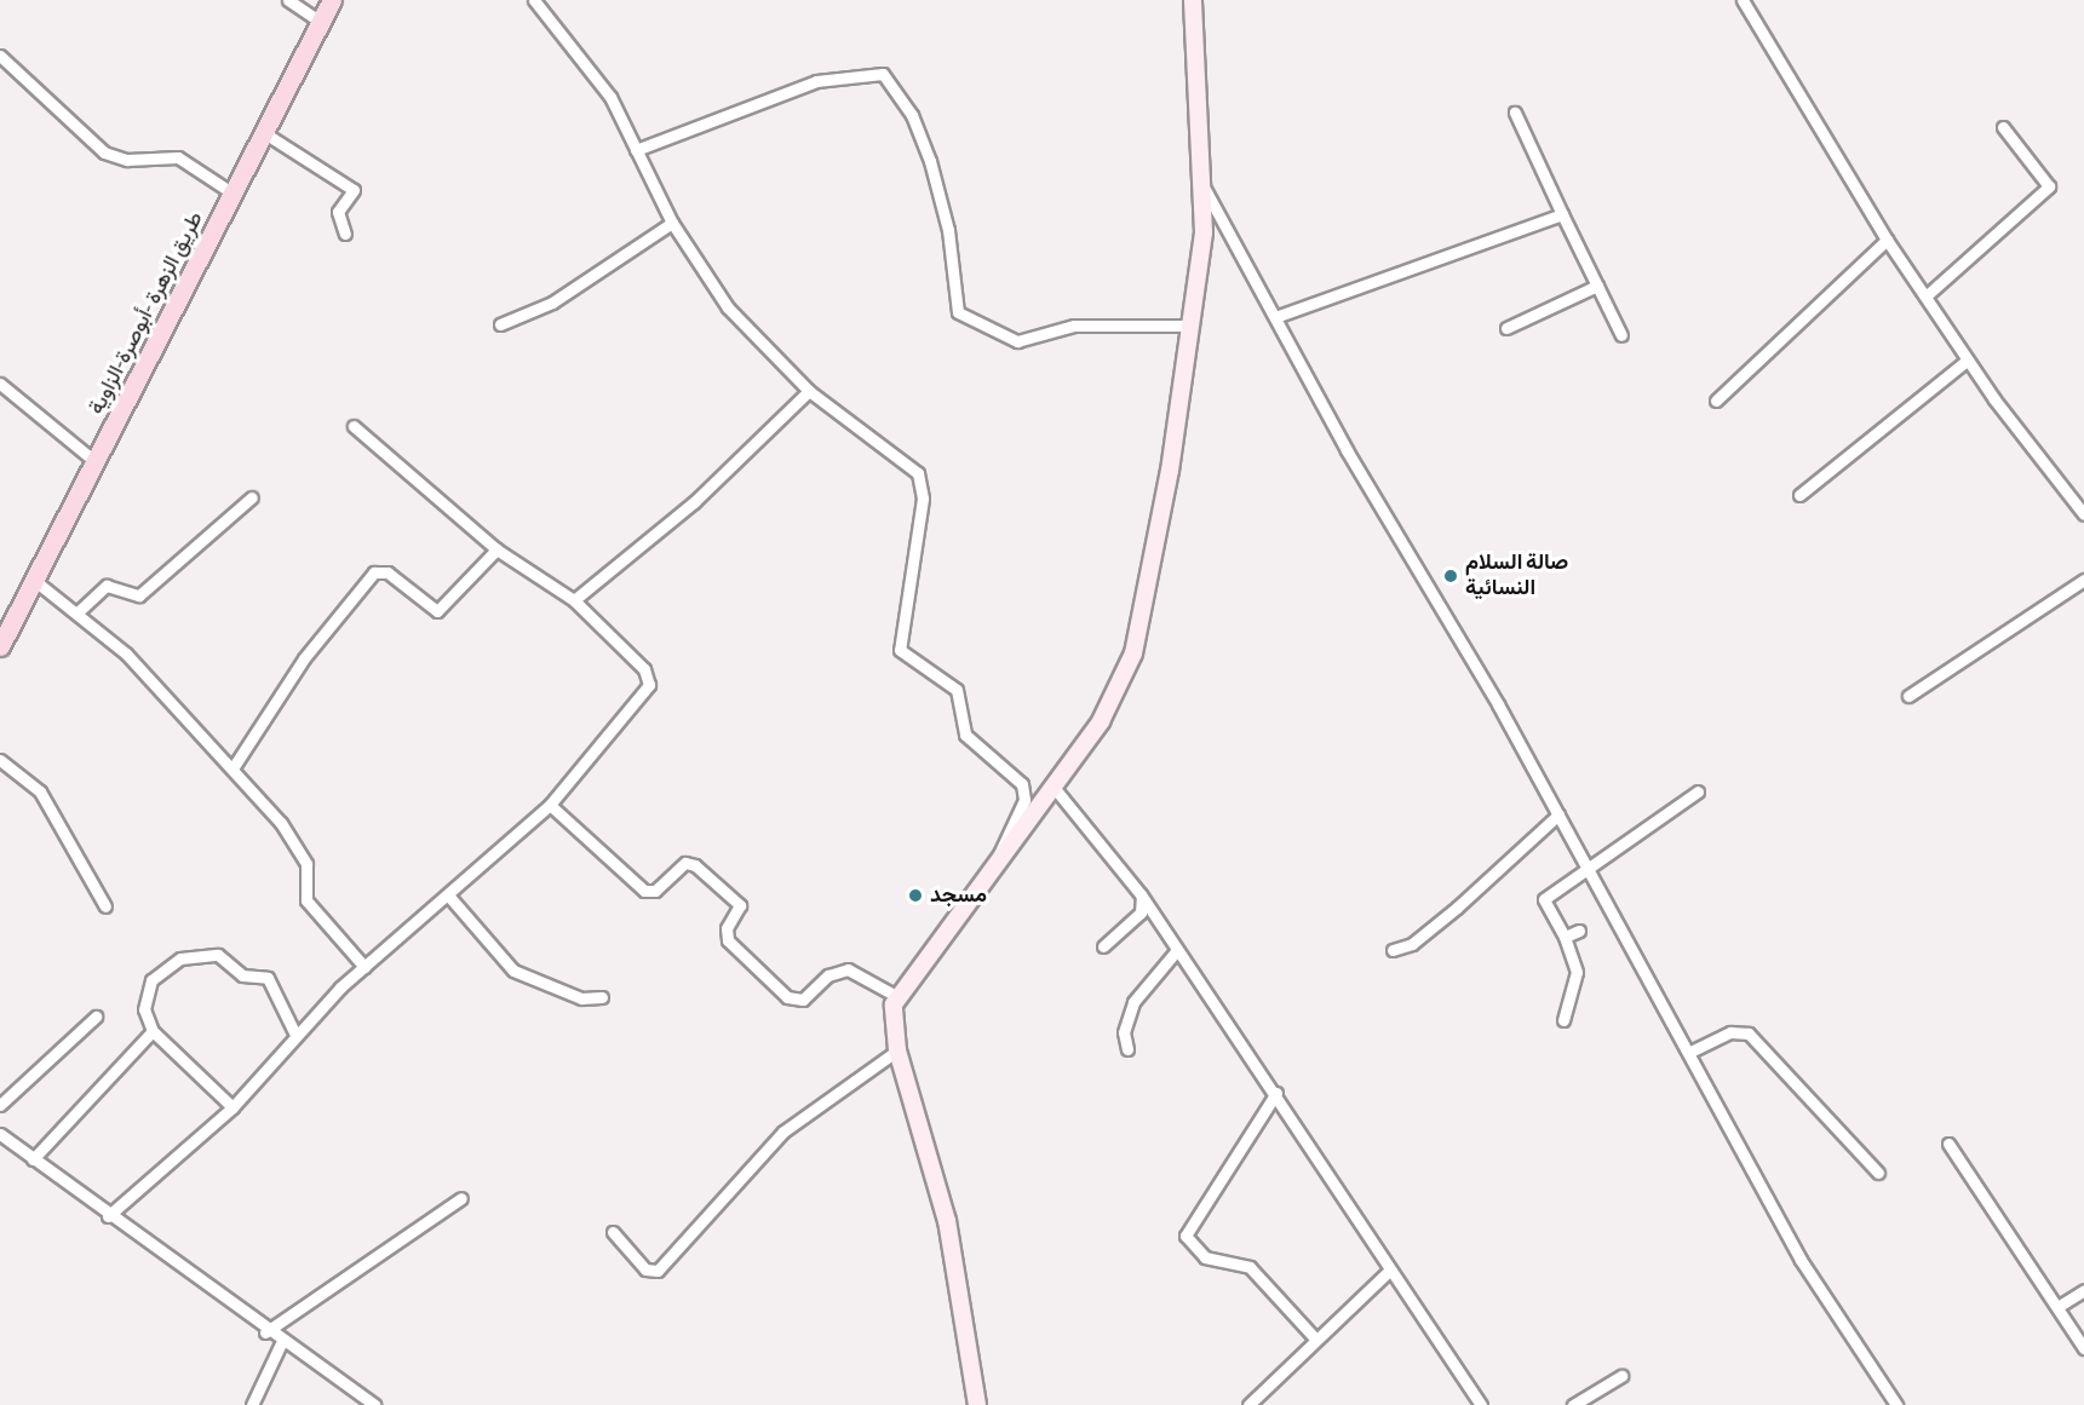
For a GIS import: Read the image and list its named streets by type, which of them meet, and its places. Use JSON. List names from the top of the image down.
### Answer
{
  "streets": {
    "main road": ["طريق الزهرة -أبوصرة-الزاوية"]
  },
  "places": ["صالة السلام النسائية", "مسجد"]
}
